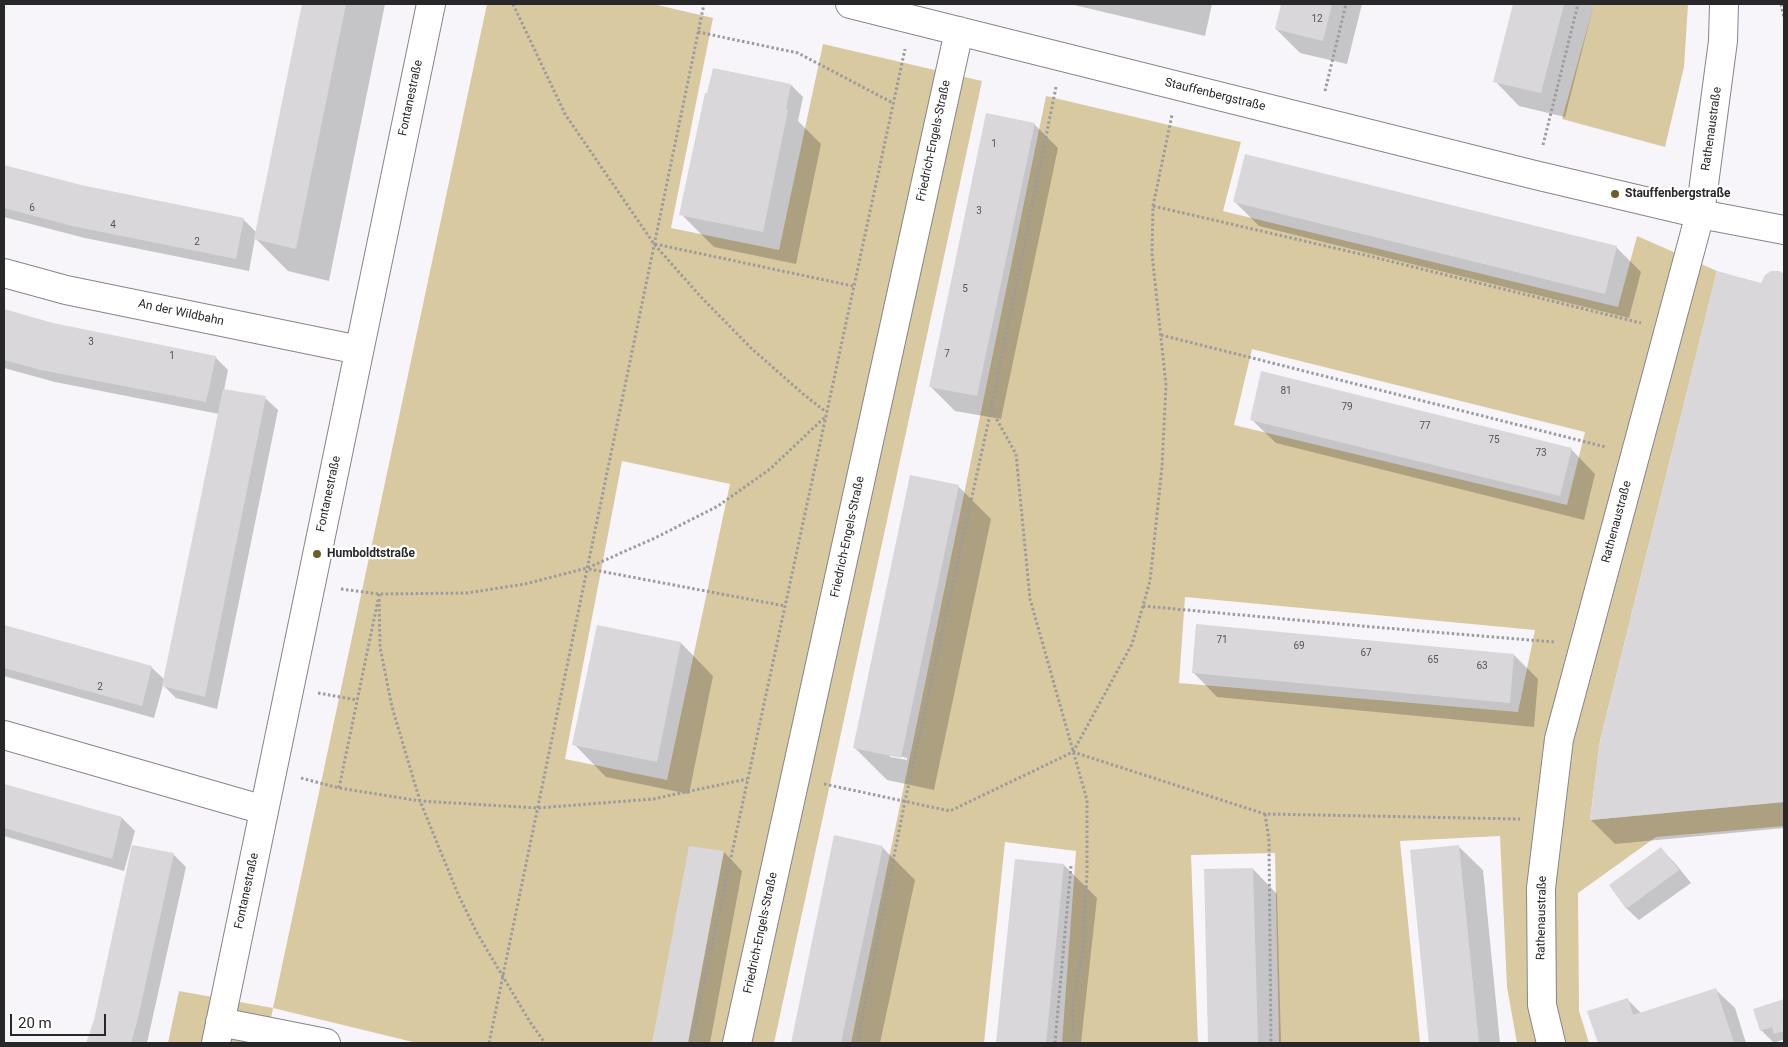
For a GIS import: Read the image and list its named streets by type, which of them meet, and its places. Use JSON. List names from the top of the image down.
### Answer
{
  "streets": {
    "street": [
      "Stauffenbergstraße",
      "Fontanestraße",
      "Rathenaustraße",
      "Friedrich-Engels-Straße",
      "An der Wildbahn"
    ]
  },
  "crossings": [
    ["Stauffenbergstraße", "Rathenaustraße"],
    ["Stauffenbergstraße", "Friedrich-Engels-Straße"],
    ["Fontanestraße", "An der Wildbahn"]
  ],
  "places": ["Stauffenbergstraße", "Humboldtstraße"],
  "house_numbers": [
    "12",
    "1",
    "6",
    "3",
    "4",
    "2",
    "5",
    "3",
    "7",
    "1",
    "81",
    "79",
    "77",
    "75",
    "73",
    "71",
    "69",
    "67",
    "65",
    "63",
    "2"
  ],
  "scale_bar": "20 m"
}
